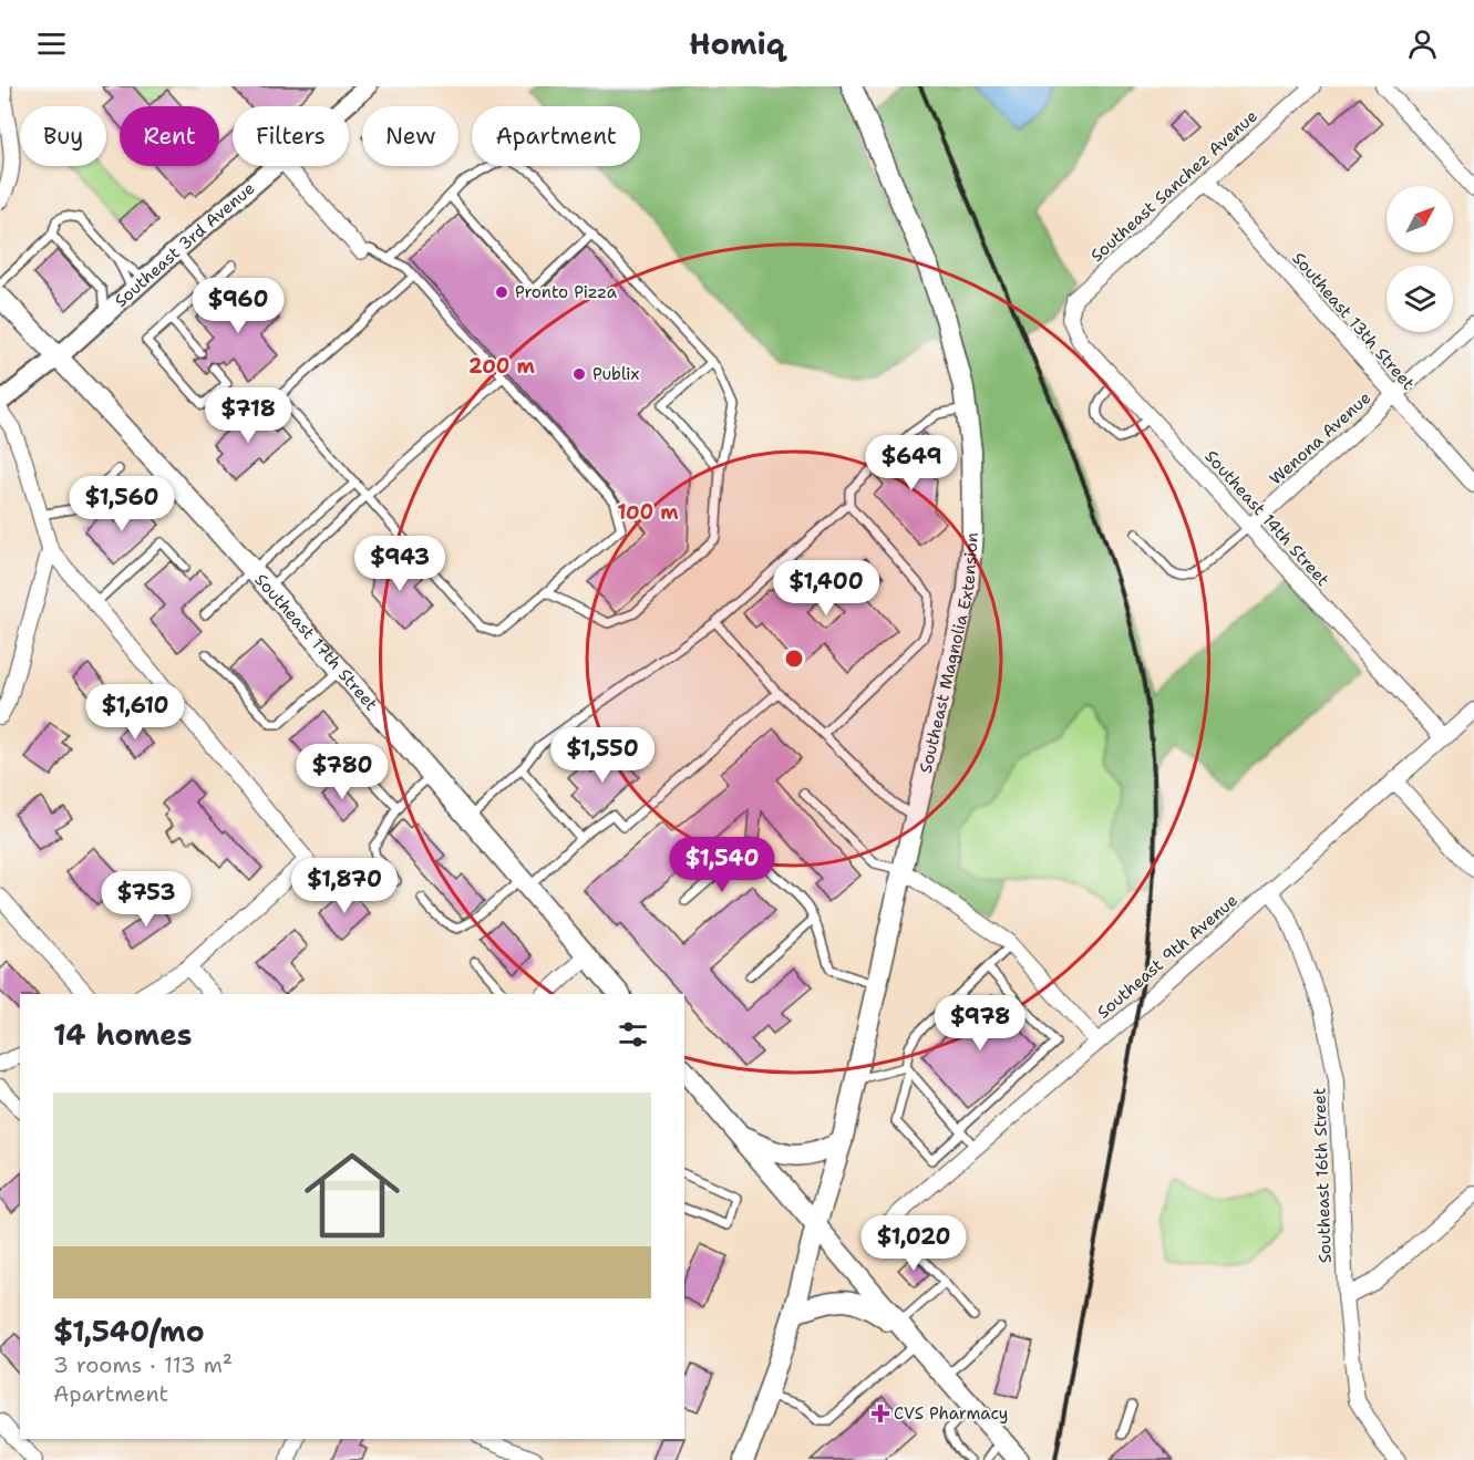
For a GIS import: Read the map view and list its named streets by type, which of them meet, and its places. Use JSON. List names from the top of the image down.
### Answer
{
  "streets": {
    "main road": ["Southeast 17th Street", "Southeast Magnolia Extension"],
    "street": [
      "Southeast Sanchez Avenue",
      "Southeast 3rd Avenue",
      "Southeast 13th Street",
      "Wenona Avenue",
      "Southeast 14th Street",
      "Southeast 9th Avenue",
      "Southeast 16th Street"
    ]
  },
  "crossings": [
    ["Southeast Sanchez Avenue", "Southeast 13th Street"],
    ["Southeast Sanchez Avenue", "Southeast 14th Street"],
    ["Southeast 3rd Avenue", "Southeast 17th Street"],
    ["Southeast 13th Street", "Wenona Avenue"],
    ["Wenona Avenue", "Southeast 14th Street"],
    ["Southeast 14th Street", "Southeast 9th Avenue"],
    ["Southeast 9th Avenue", "Southeast 16th Street"]
  ],
  "places": {
    "other": ["Pronto Pizza", "Publix"],
    "health": ["CVS Pharmacy"]
  },
  "north": "top right",
  "page": {
    "header": "Homiq",
    "chip": [
      "Buy",
      "Rent",
      "Filters",
      "New",
      "Apartment"
    ],
    "price": [
      "$960",
      "$718",
      "$649",
      "$1,560",
      "$943",
      "$1,400",
      "$1,610",
      "$1,550",
      "$780",
      "$1,540",
      "$1,870",
      "$753",
      "$978",
      "$1,020"
    ],
    "heading": "14 homes",
    "list": [
      {
        "name": "$1,540/mo",
        "note": "3 rooms · 113 m² · Apartment"
      }
    ]
  },
  "rings": ["200 m", "100 m"]
}
